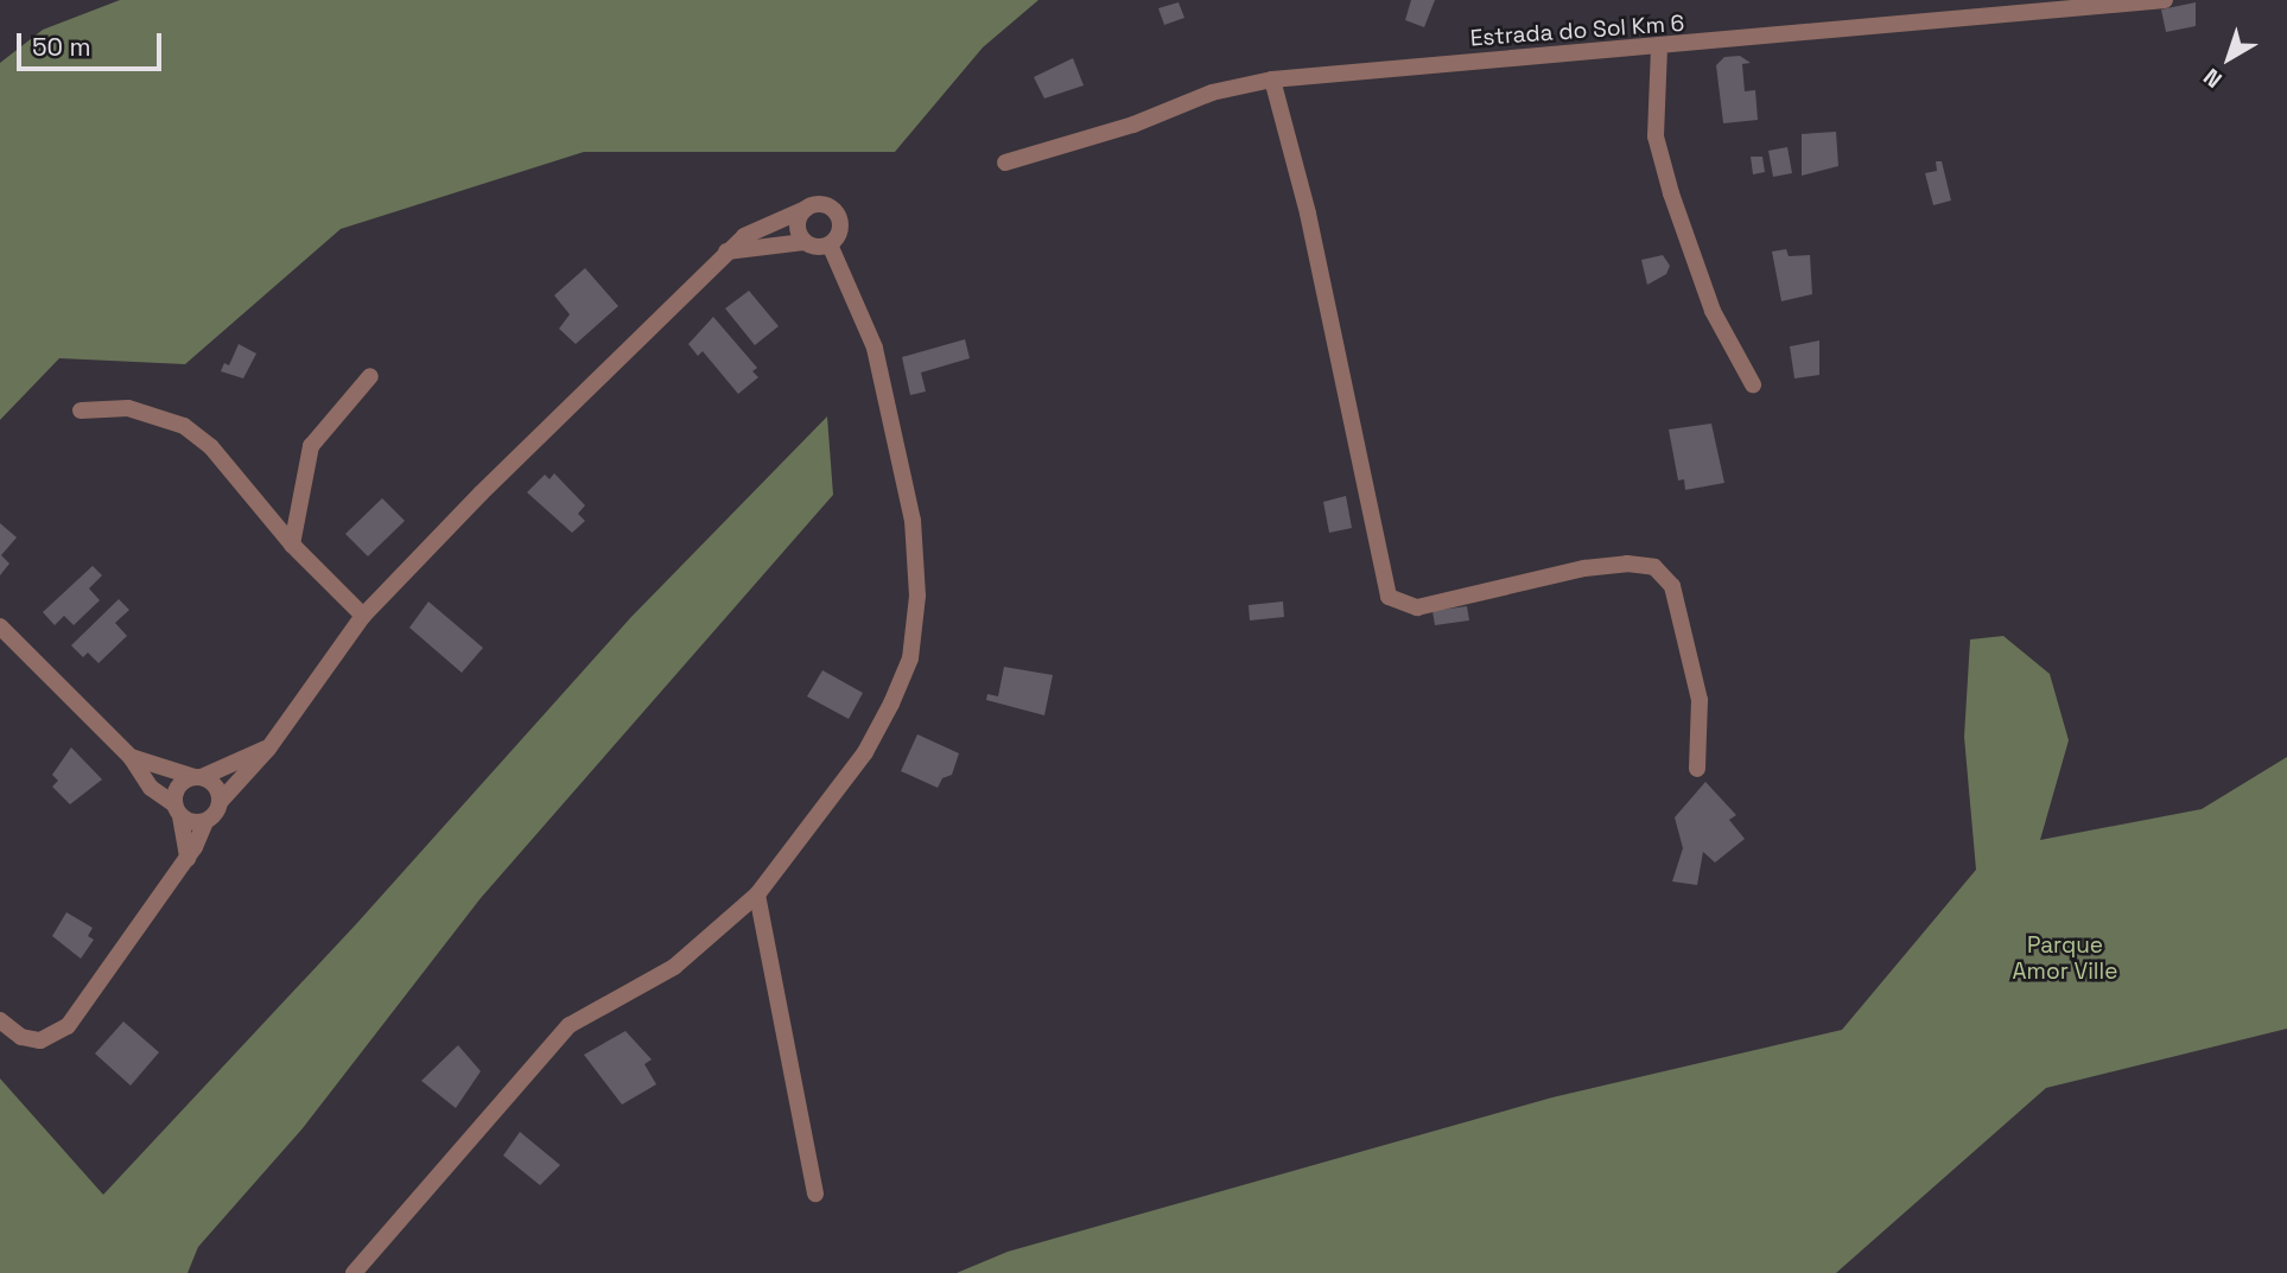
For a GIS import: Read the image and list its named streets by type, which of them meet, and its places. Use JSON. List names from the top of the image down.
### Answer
{
  "streets": {
    "street": ["Estrada do Sol Km 6"]
  },
  "parks": ["Parque Amor Ville"],
  "scale_bar": "50 m",
  "north": "bottom left"
}
